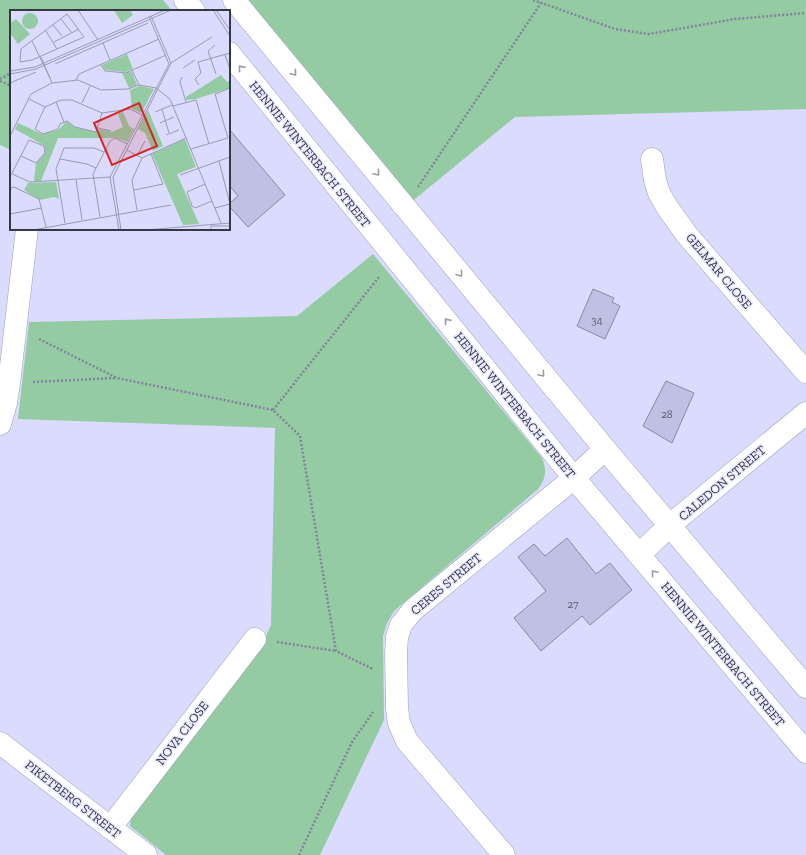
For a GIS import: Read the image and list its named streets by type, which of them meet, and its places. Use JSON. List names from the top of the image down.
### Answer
{
  "streets": {
    "street": [
      "HENNIE WINTERBACH STREET",
      "GELMAR CLOSE",
      "CALEDON STREET",
      "CERES STREET",
      "NOVA CLOSE",
      "PIKETBERG STREET"
    ]
  },
  "crossings": [
    ["HENNIE WINTERBACH STREET", "CALEDON STREET"],
    ["HENNIE WINTERBACH STREET", "CERES STREET"],
    ["NOVA CLOSE", "PIKETBERG STREET"]
  ],
  "house_numbers": ["34", "28", "27"]
}
